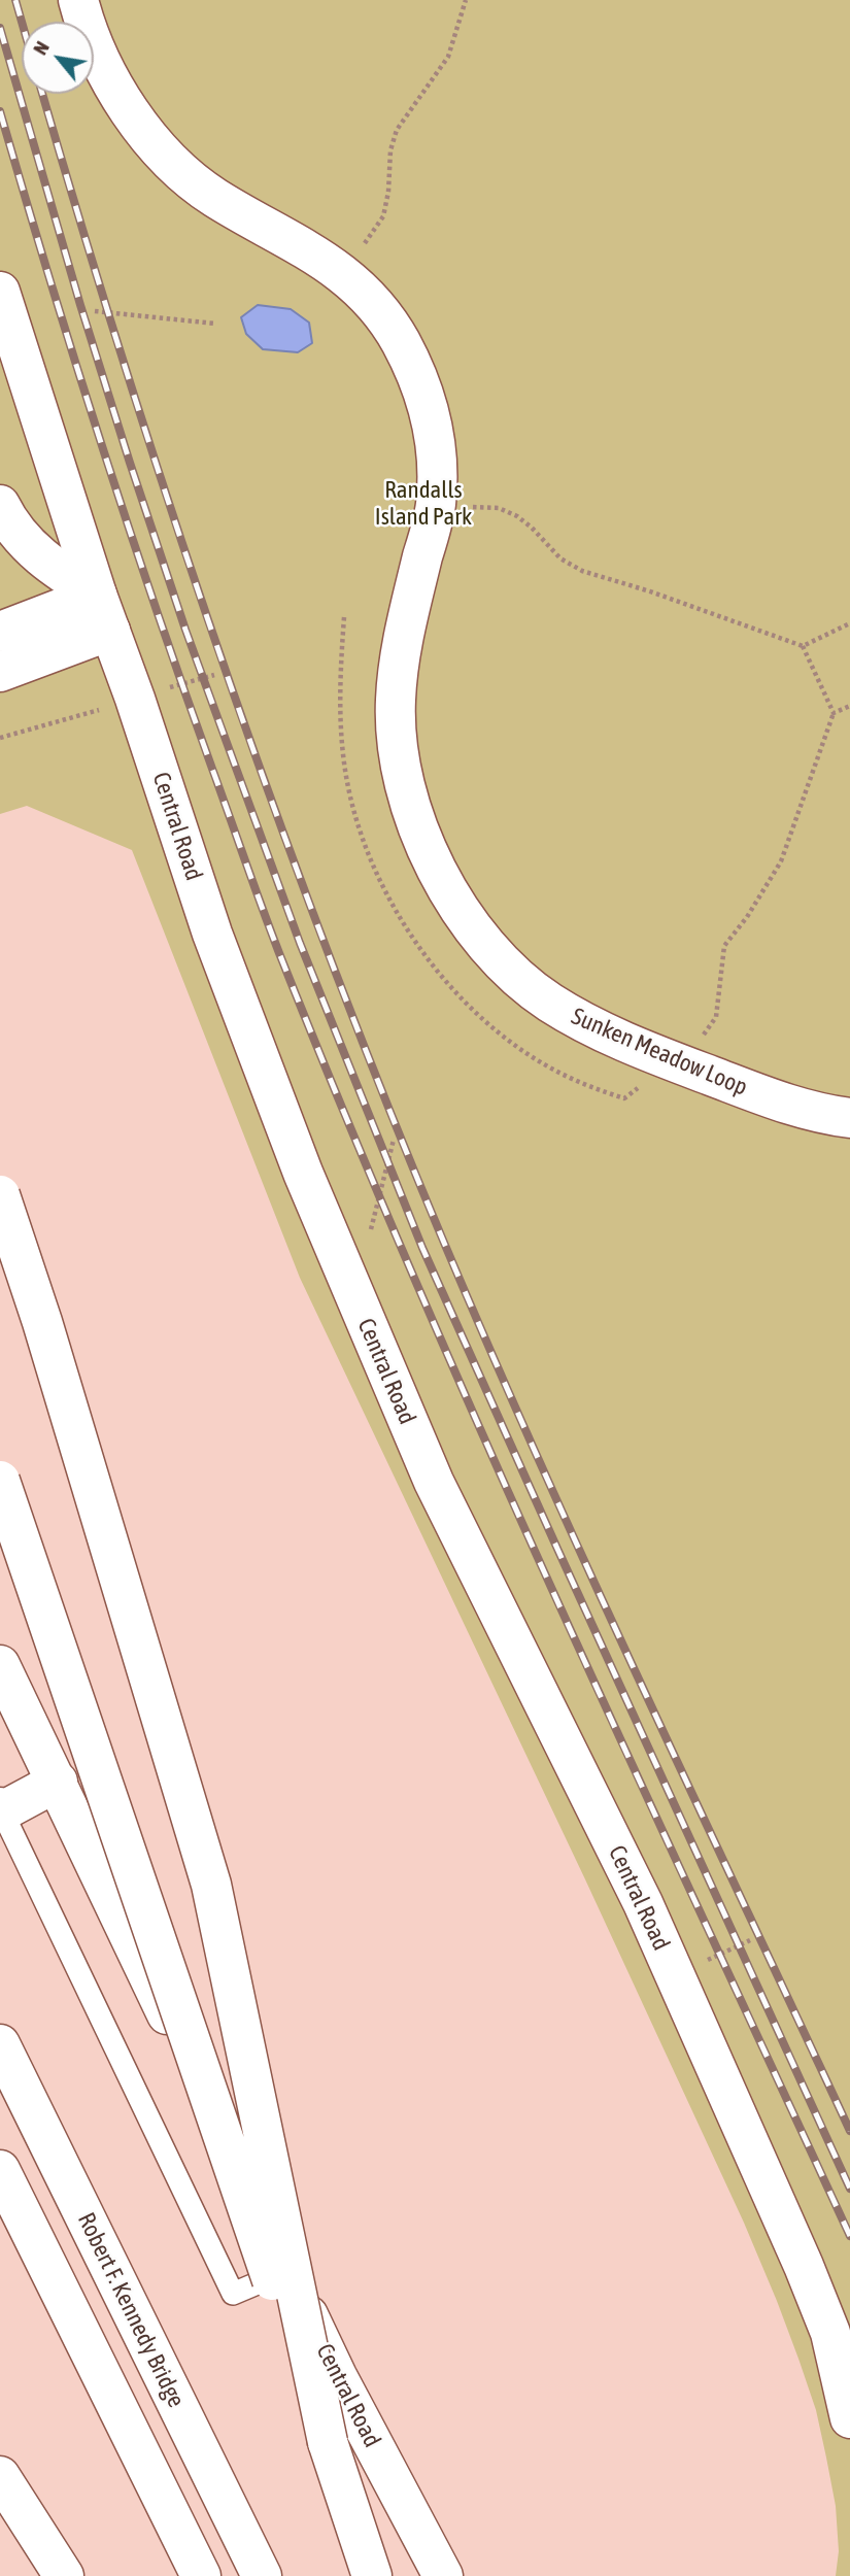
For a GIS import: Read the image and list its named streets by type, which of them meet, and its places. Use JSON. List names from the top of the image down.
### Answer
{
  "streets": {
    "main road": ["Central Road", "Sunken Meadow Loop", "Robert F. Kennedy Bridge"]
  },
  "parks": ["Randalls Island Park"],
  "north": "top left"
}
